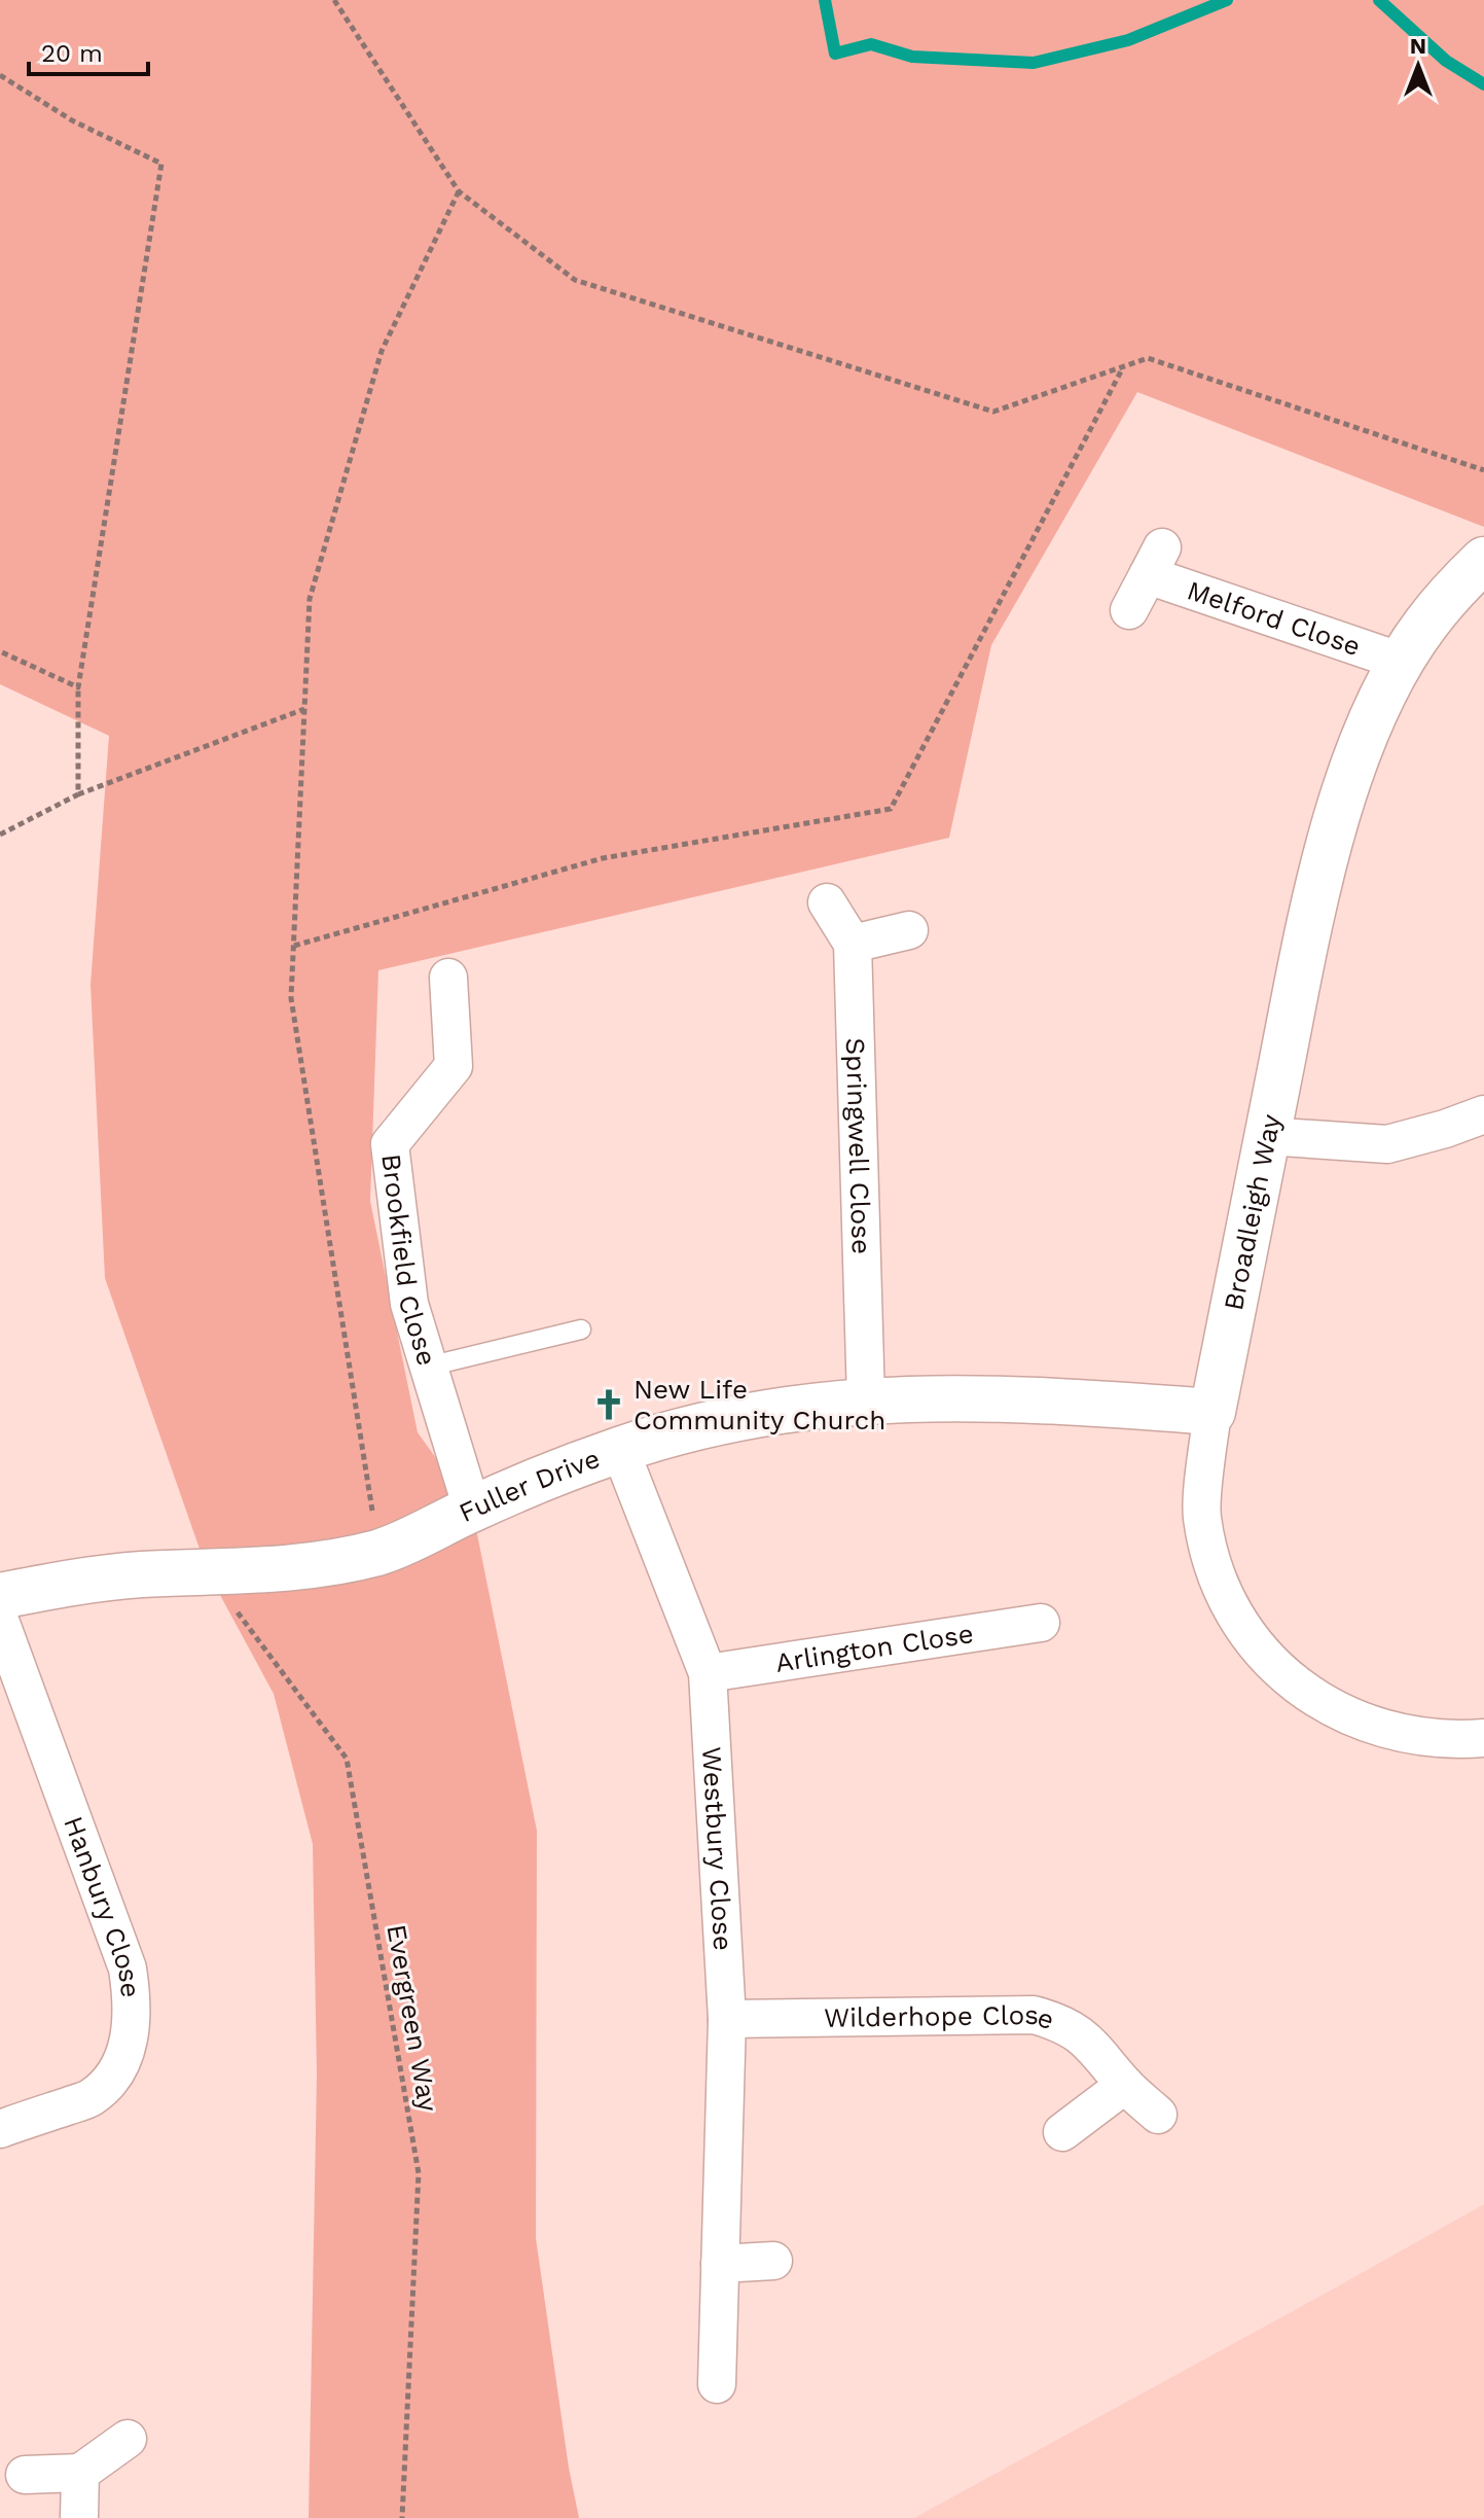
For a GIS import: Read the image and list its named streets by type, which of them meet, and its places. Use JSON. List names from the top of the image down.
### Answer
{
  "streets": {
    "street": [
      "Melford Close",
      "Springwell Close",
      "Broadleigh Way",
      "Brookfield Close",
      "Fuller Drive",
      "Arlington Close",
      "Westbury Close",
      "Hanbury Close",
      "Wilderhope Close"
    ],
    "path": ["Evergreen Way"]
  },
  "crossings": [
    ["Melford Close", "Broadleigh Way"],
    ["Springwell Close", "Fuller Drive"],
    ["Broadleigh Way", "Fuller Drive"],
    ["Brookfield Close", "Fuller Drive"],
    ["Fuller Drive", "Westbury Close"],
    ["Fuller Drive", "Evergreen Way"],
    ["Arlington Close", "Westbury Close"],
    ["Westbury Close", "Wilderhope Close"]
  ],
  "places": {
    "church": ["New Life Community Church"]
  },
  "scale_bar": "20 m",
  "north": "top"
}
